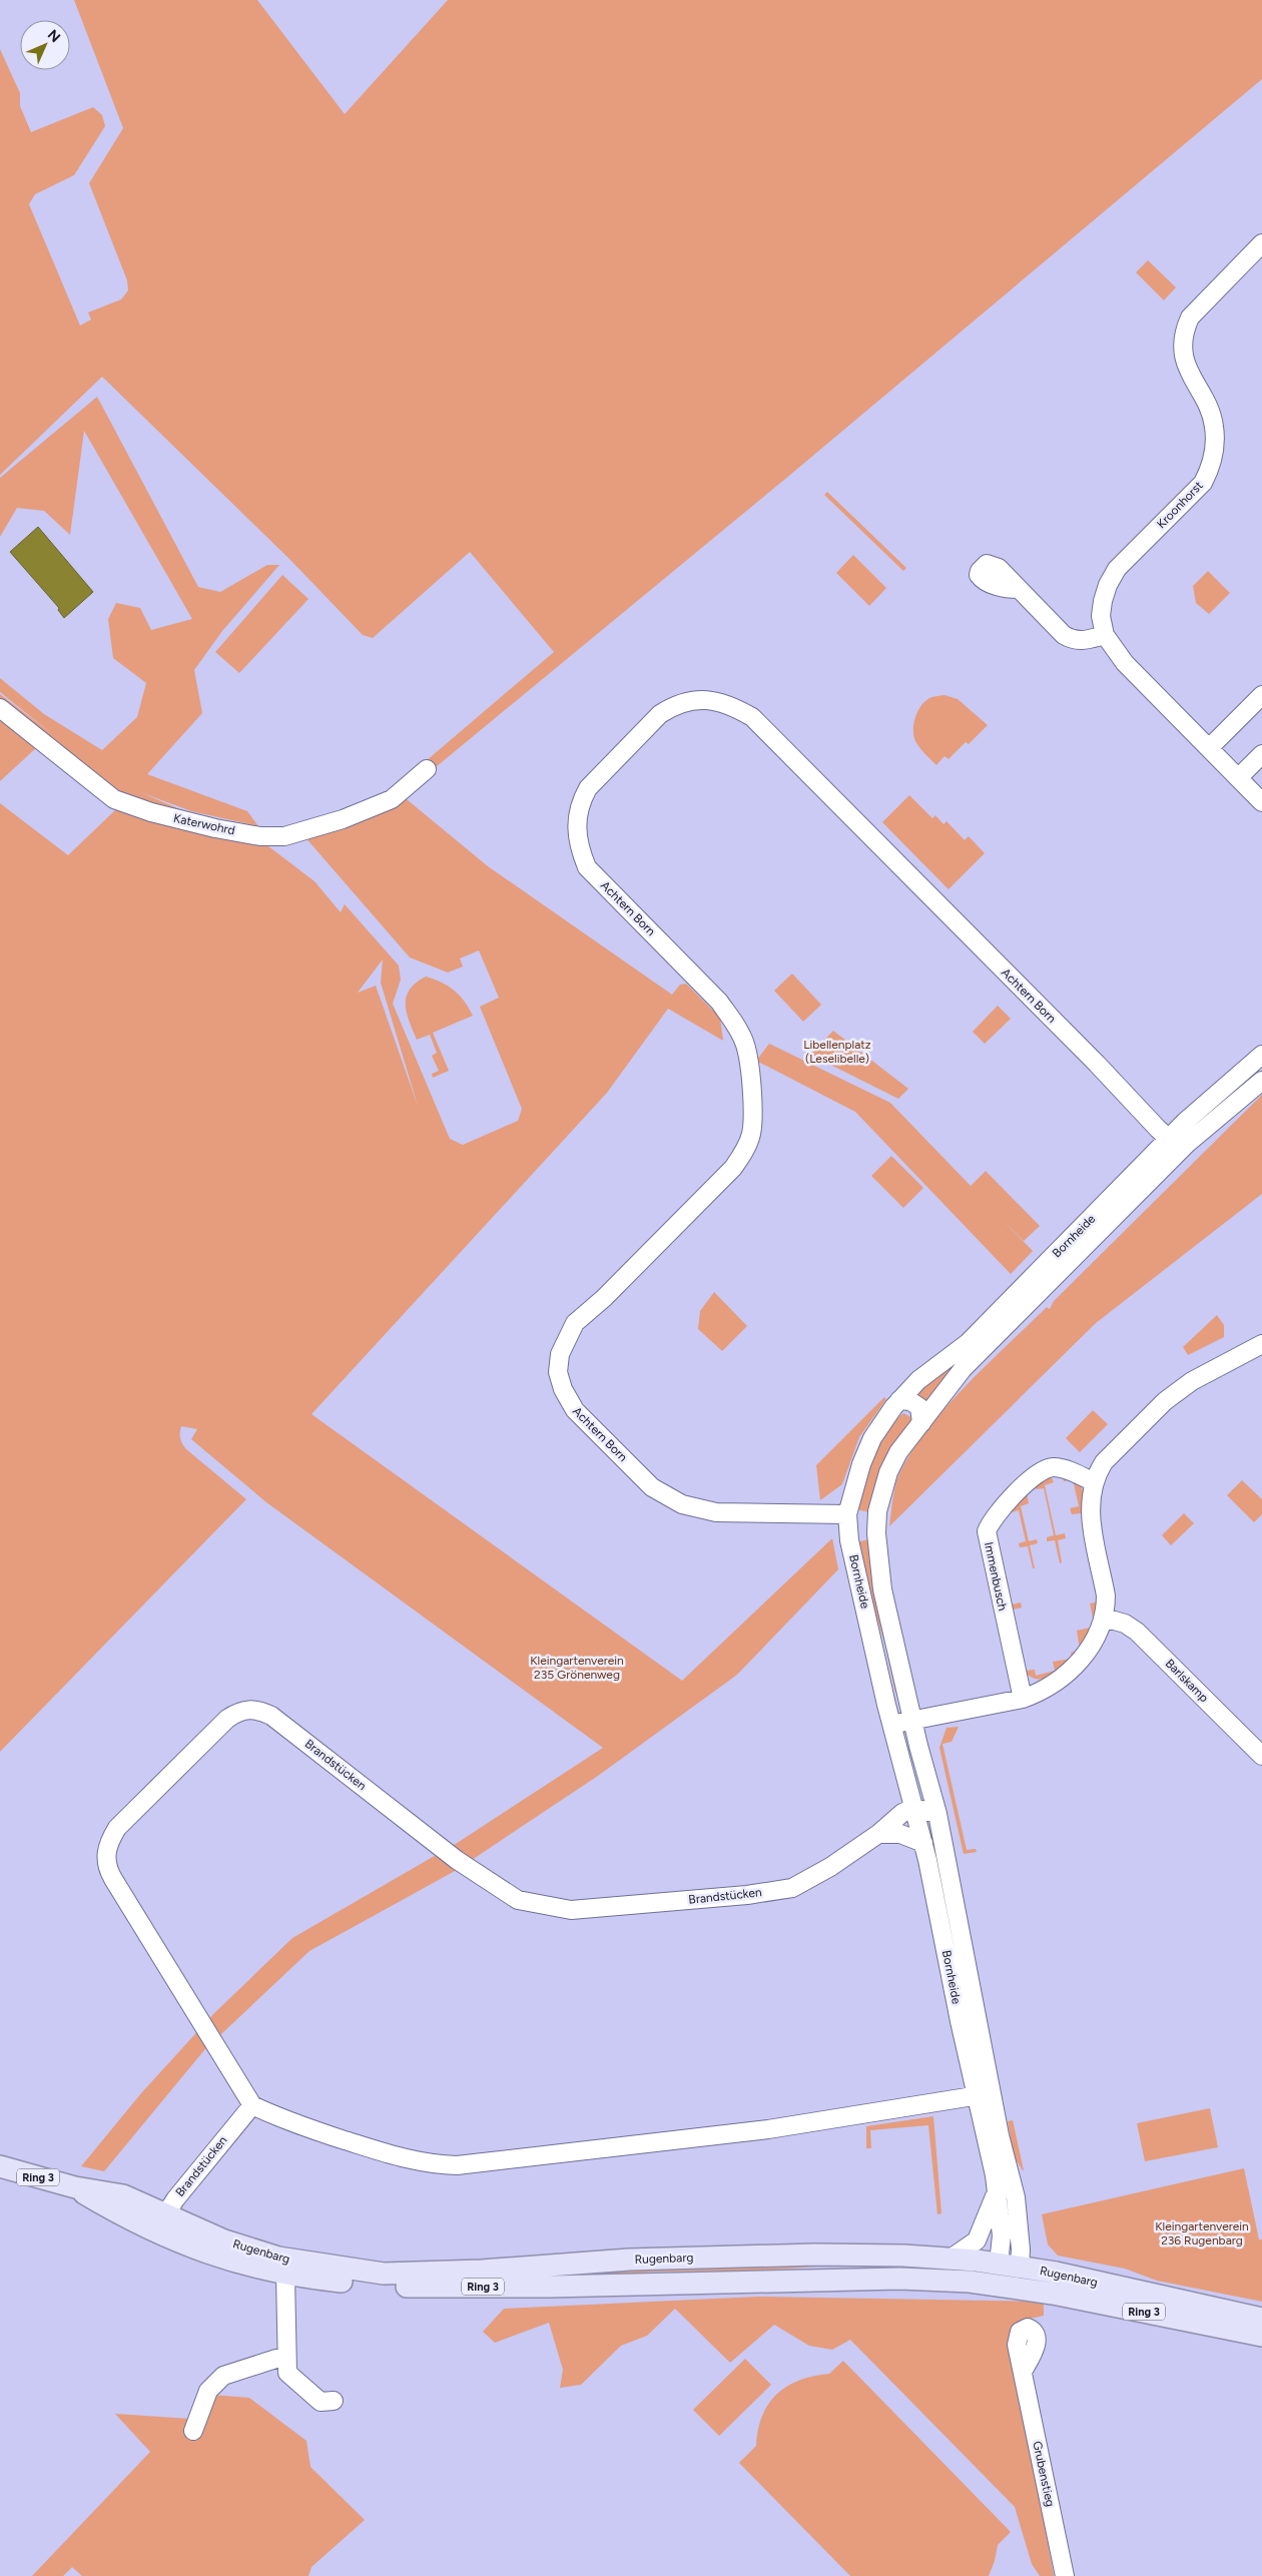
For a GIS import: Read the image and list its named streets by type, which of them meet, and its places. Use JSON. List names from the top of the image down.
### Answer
{
  "streets": {
    "main road": ["Ring 3", "Rugenbarg"],
    "street": [
      "Kroonhorst",
      "Katerwohrd",
      "Achtern Born",
      "Bornheide",
      "Immenbusch",
      "Barlskamp",
      "Brandstücken",
      "Grubenstieg"
    ]
  },
  "crossings": [
    ["Achtern Born", "Bornheide"],
    ["Bornheide", "Brandstücken"],
    ["Bornheide", "Rugenbarg"],
    ["Brandstücken", "Rugenbarg"]
  ],
  "parks": ["Libellenplatz (Leselibelle)", "Kleingartenverein 235 Grönenweg", "Kleingartenverein 236 Rugenbarg"],
  "north": "top right"
}
